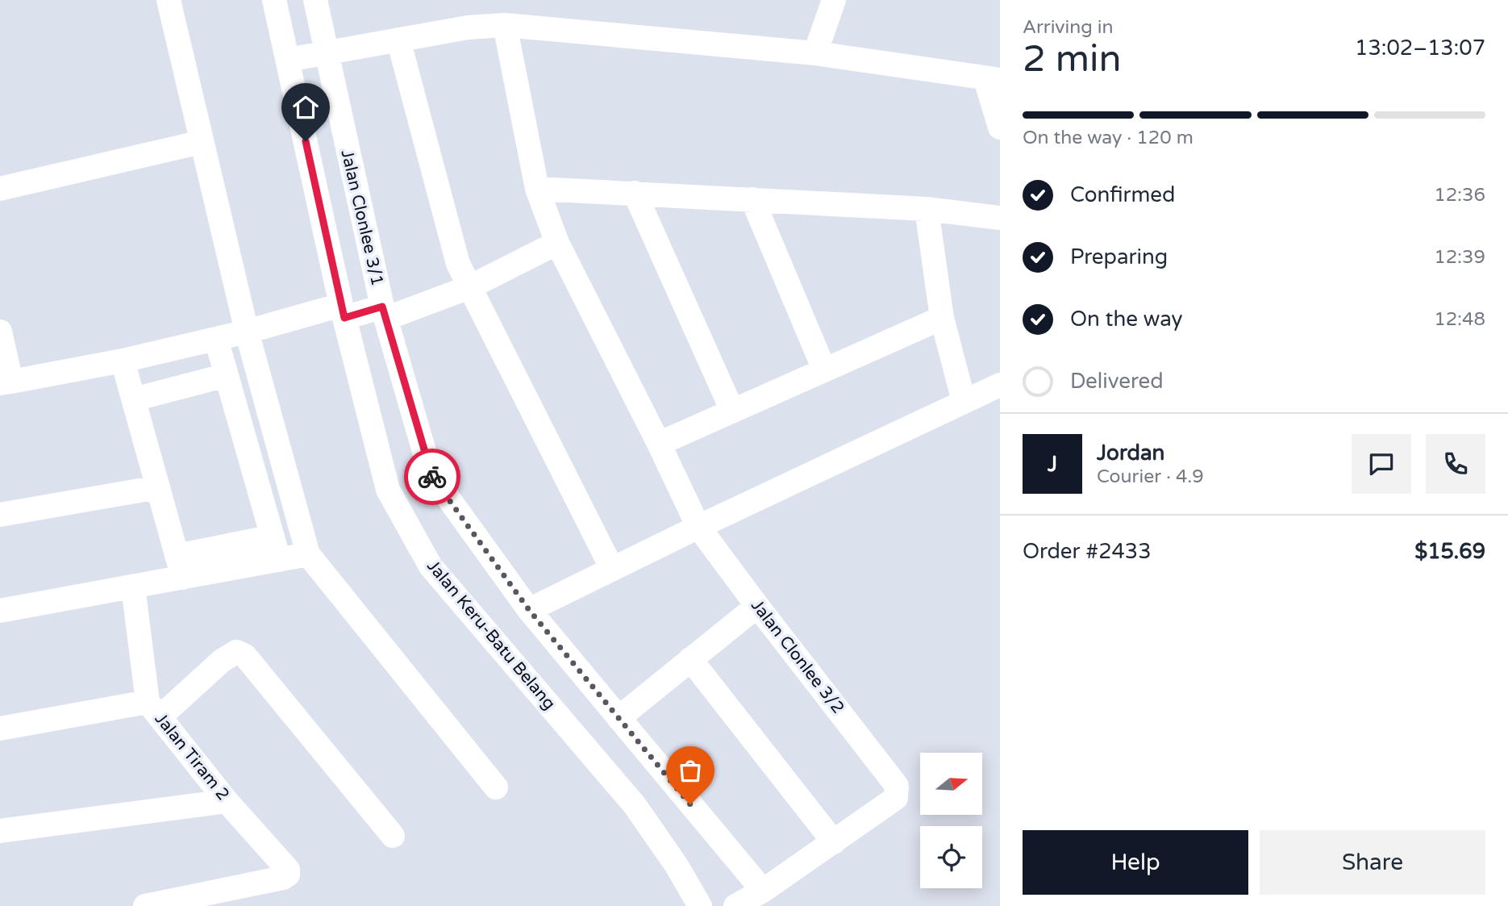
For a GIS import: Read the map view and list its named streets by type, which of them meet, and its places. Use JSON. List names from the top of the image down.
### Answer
{
  "streets": {
    "street": [
      "Jalan Clonlee 3/1",
      "Jalan Keru-Batu Belang",
      "Jalan Clonlee 3/2",
      "Jalan Tiram 2"
    ]
  },
  "north": "right",
  "page": {
    "heading": ["2 min", "Arriving in", "13:02–13:07"],
    "panel": [
      "Jordan",
      "Courier · 4.9",
      "Order #2433",
      "$15.69"
    ],
    "bar": "On the way · 120 m",
    "list": [
      ["Confirmed", "12:36"],
      ["Preparing", "12:39"],
      ["On the way", "12:48"],
      "Delivered"
    ],
    "round": "J",
    "buttons": ["Help", "Share"]
  }
}
